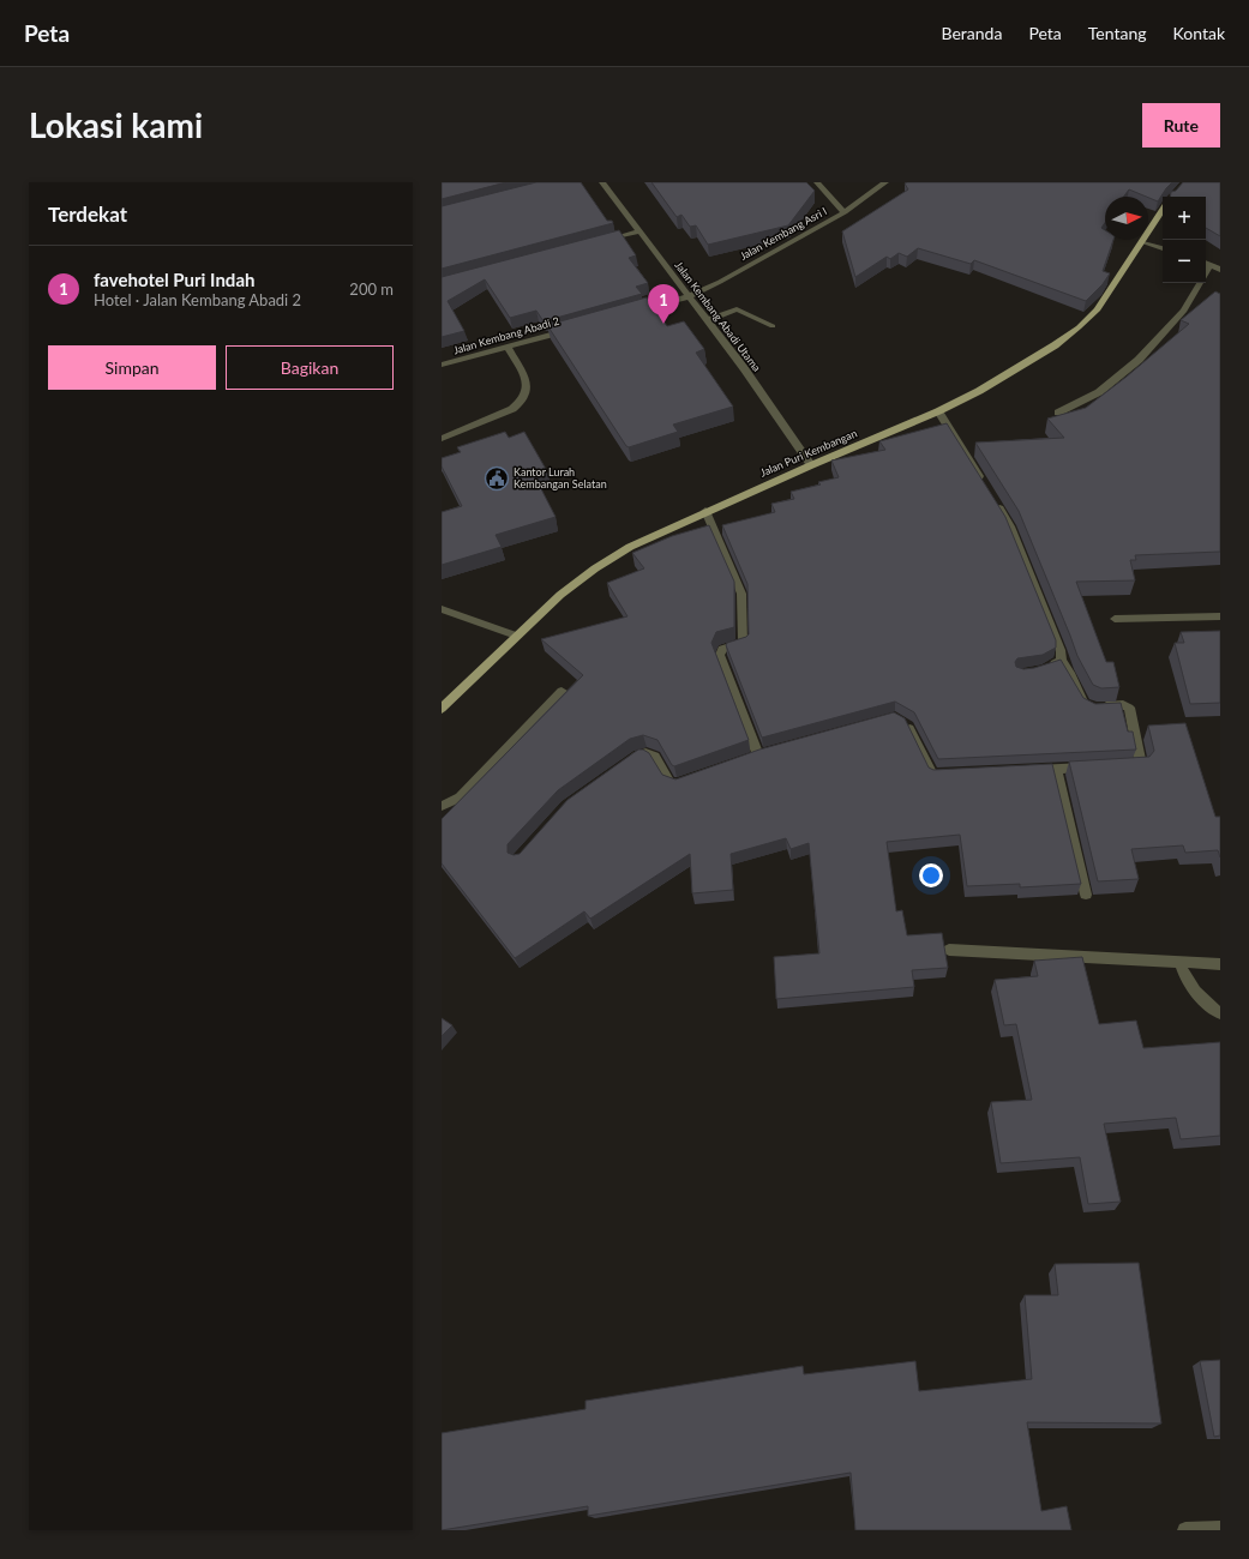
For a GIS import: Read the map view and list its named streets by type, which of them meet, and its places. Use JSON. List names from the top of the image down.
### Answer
{
  "streets": {
    "main road": ["Jalan Puri Kembangan"],
    "street": ["Jalan Kembang Asri I", "Jalan Kembang Abadi Utama", "Jalan Kembang Abadi 2"]
  },
  "crossings": [
    ["Jalan Kembang Asri I", "Jalan Kembang Abadi Utama"],
    ["Jalan Kembang Abadi Utama", "Jalan Puri Kembangan"]
  ],
  "places": {
    "public building": ["Kantor Lurah Kembangan Selatan"]
  },
  "north": "right",
  "page": {
    "header": "Peta",
    "nav": [
      "Beranda",
      "Peta",
      "Tentang",
      "Kontak"
    ],
    "buttons": [
      "Rute",
      ["Simpan", "Bagikan"]
    ],
    "title": "Lokasi kami",
    "heading": "Terdekat",
    "map_buttons": ["+", "−"],
    "list": [
      {
        "mark": "1",
        "name": "favehotel Puri Indah",
        "note": "Hotel · Jalan Kembang Abadi 2",
        "value": "200 m"
      }
    ],
    "pins": "1"
  }
}
